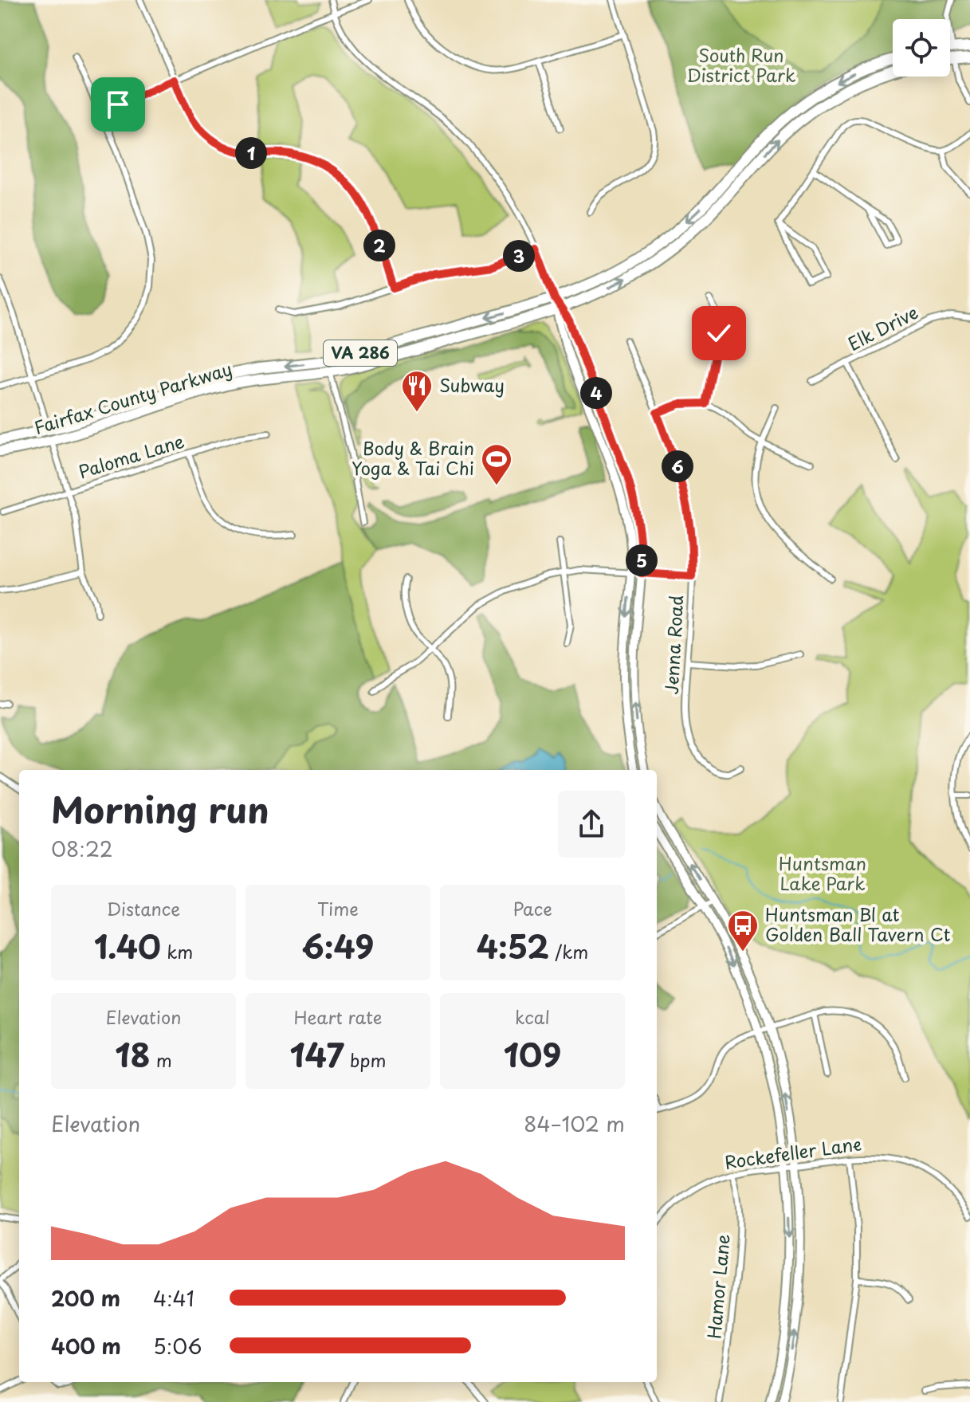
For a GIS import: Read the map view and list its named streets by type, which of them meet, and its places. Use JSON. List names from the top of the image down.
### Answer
{
  "streets": {
    "highway": ["VA 286", "Fairfax County Parkway"],
    "street": [
      "Elk Drive",
      "Paloma Lane",
      "Jenna Road",
      "Rockefeller Lane",
      "Hamor Lane"
    ]
  },
  "crossings": [
    ["Rockefeller Lane", "Hamor Lane"]
  ],
  "parks": ["South Run District Park", "Huntsman Lake Park"],
  "places": {
    "restaurant": ["Subway"],
    "sports": ["Body & Brain Yoga & Tai Chi"],
    "bus stop": ["Huntsman Bl at Golden Ball Tavern Ct"]
  },
  "page": {
    "pins": [
      "1",
      "2",
      "3",
      "4",
      "6",
      "5"
    ],
    "heading": ["Morning run", "08:22"],
    "stats": [
      ["Distance", "1.40 km"],
      ["Time", "6:49"],
      ["Pace", "4:52 /km"],
      ["Elevation", "18 m"],
      ["Heart rate", "147 bpm"],
      ["kcal", "109"]
    ],
    "chart": ["Elevation", "84–102 m"],
    "list": [
      {
        "name": "200 m",
        "note": "4:41"
      },
      {
        "name": "400 m",
        "note": "5:06"
      }
    ]
  }
}
